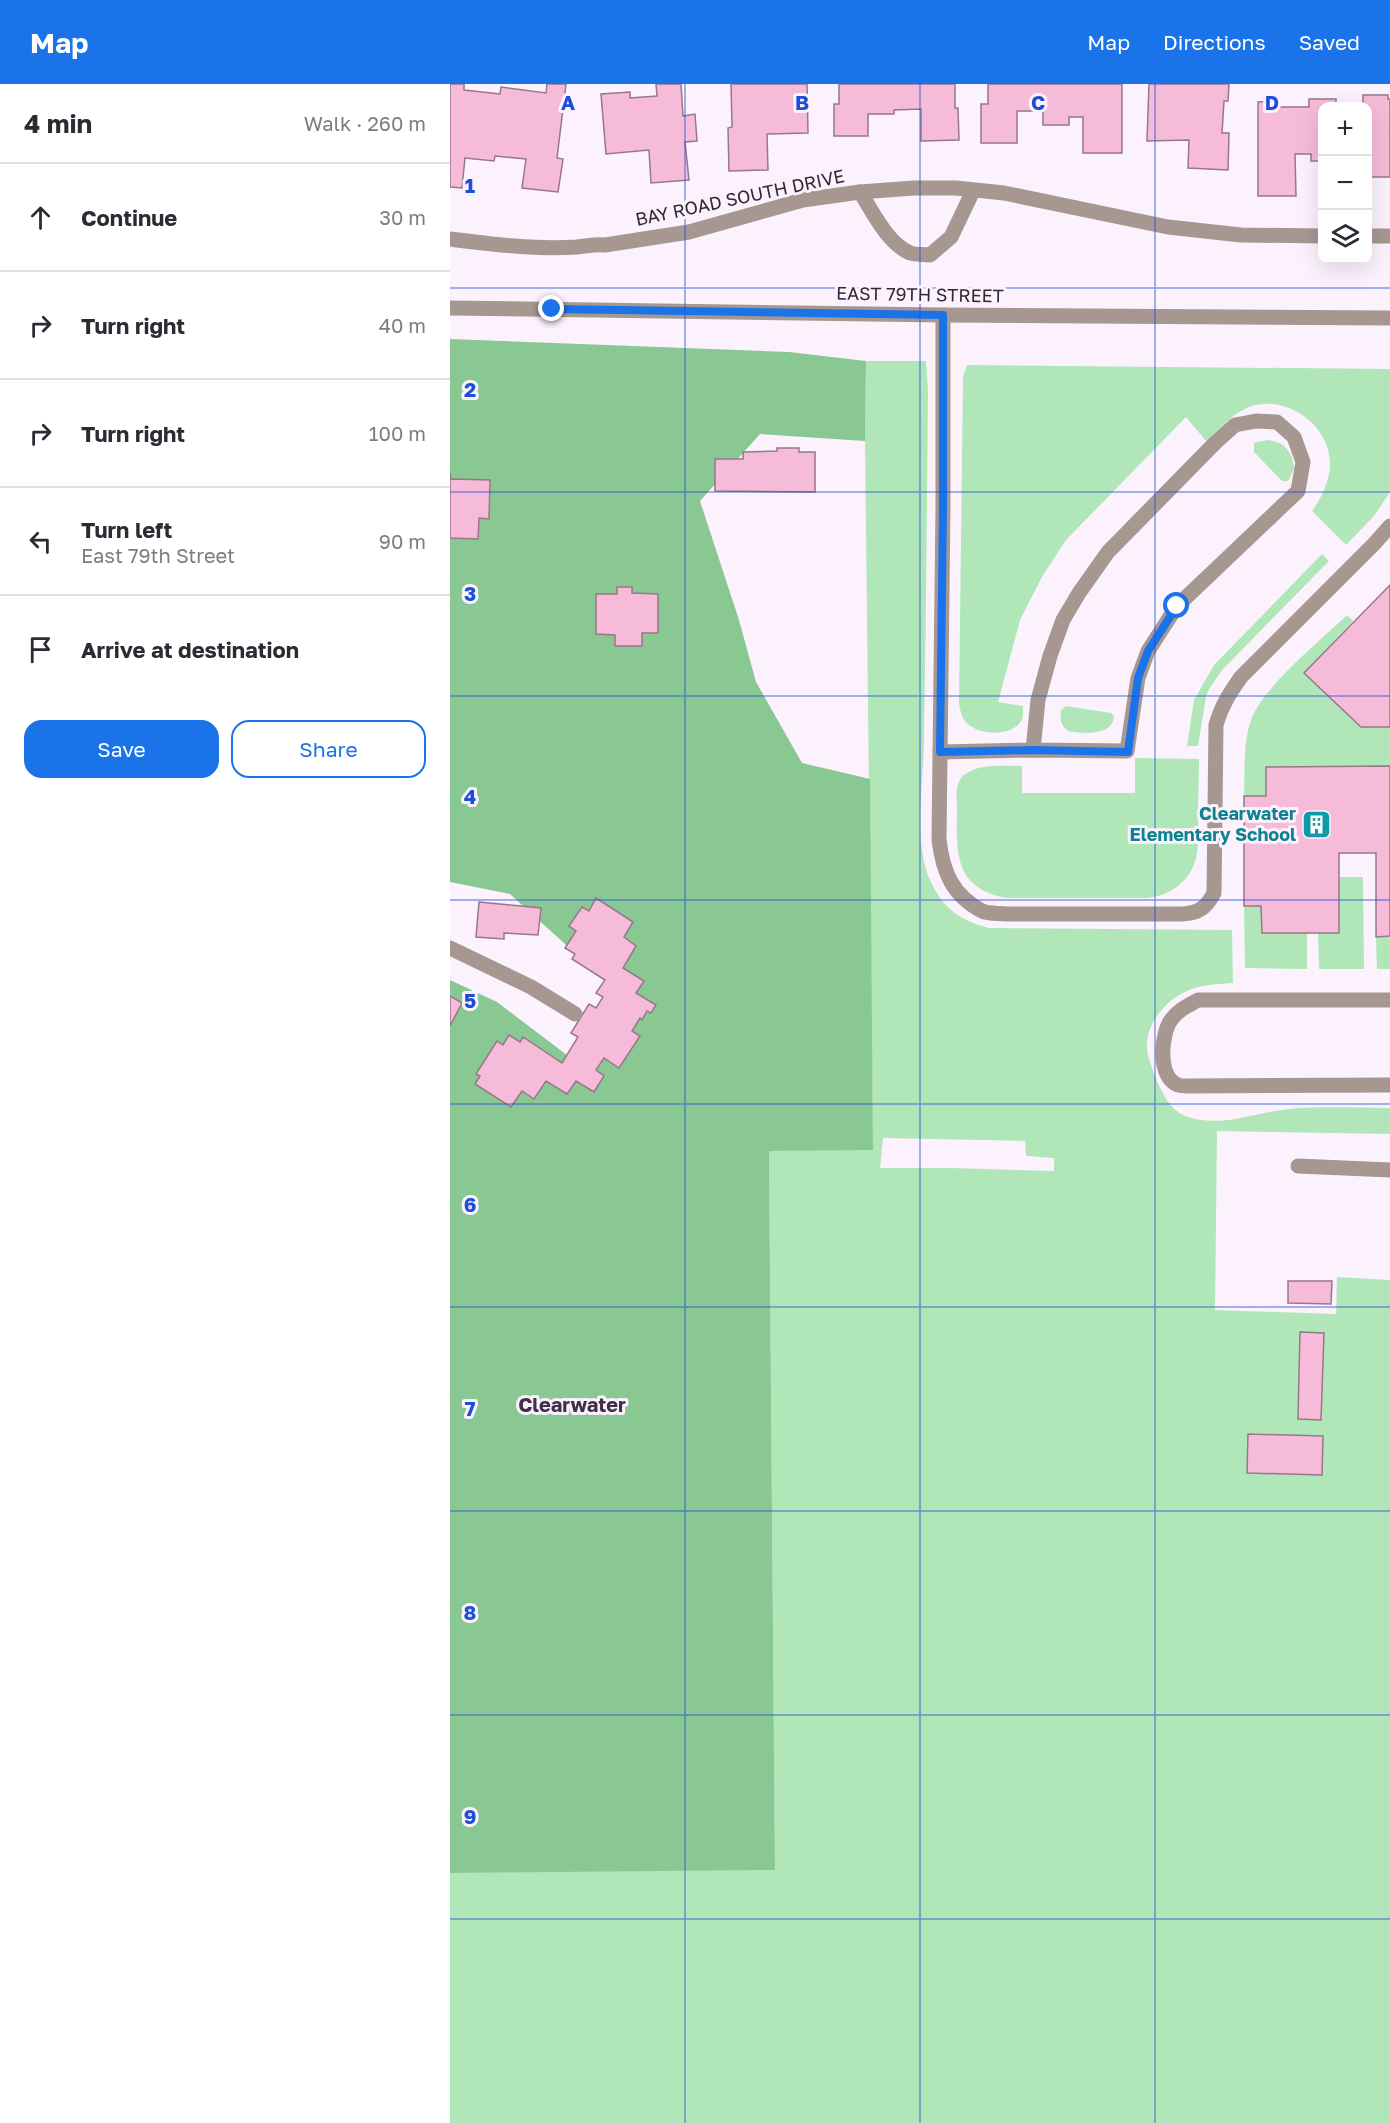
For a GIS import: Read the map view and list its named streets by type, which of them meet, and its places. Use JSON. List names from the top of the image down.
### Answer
{
  "streets": {
    "street": ["BAY ROAD SOUTH DRIVE", "EAST 79TH STREET"]
  },
  "districts": ["Clearwater"],
  "places": {
    "building": ["Clearwater Elementary School"]
  },
  "page": {
    "header": "Map",
    "nav": ["Map", "Directions", "Saved"],
    "heading": ["4 min", "Walk · 260 m"],
    "map_buttons": ["+", "−"],
    "list": [
      ["Continue", "30 m"],
      ["Turn right", "40 m"],
      ["Turn right", "100 m"],
      ["Turn left", "East 79th Street", "90 m"],
      "Arrive at destination"
    ],
    "buttons": ["Save", "Share"]
  },
  "grid": {
    "columns": [
      "A",
      "B",
      "C",
      "D"
    ],
    "rows": [
      "1",
      "2",
      "3",
      "4",
      "5",
      "6",
      "7",
      "8",
      "9"
    ]
  }
}
